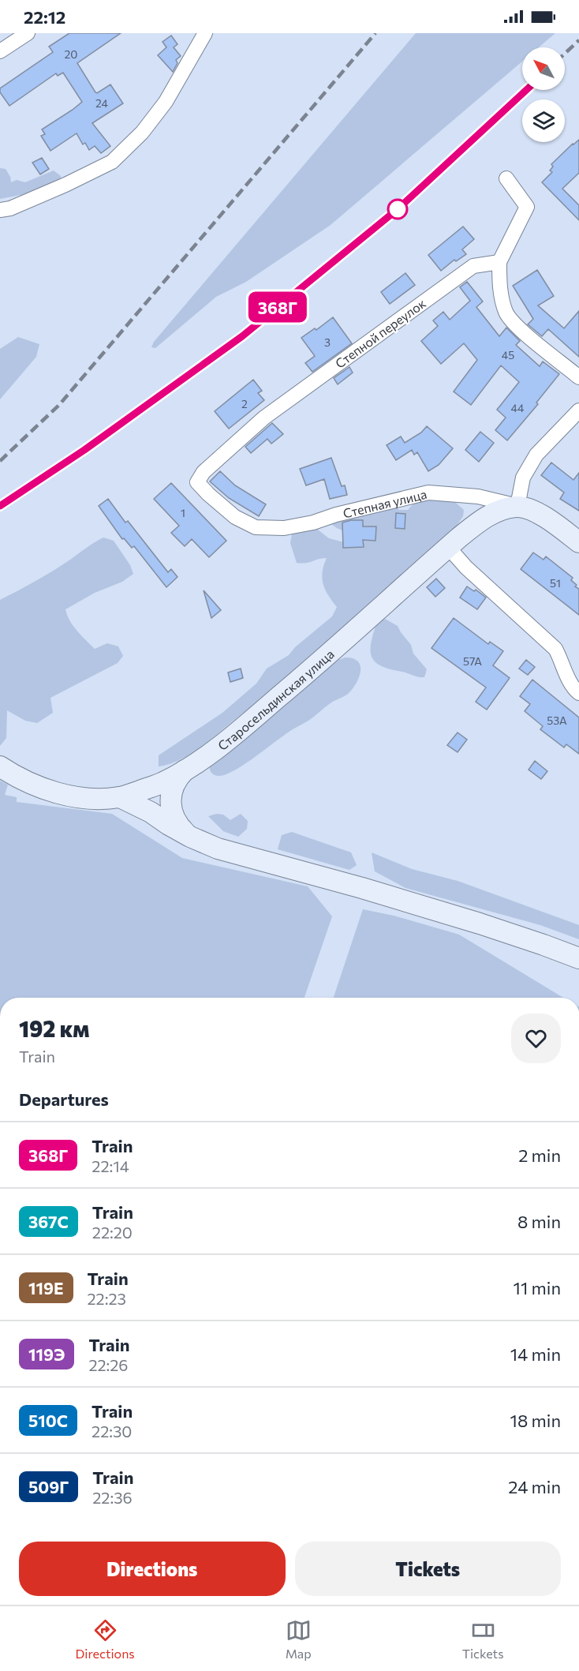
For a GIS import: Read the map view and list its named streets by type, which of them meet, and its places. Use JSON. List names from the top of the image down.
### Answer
{
  "streets": {
    "street": ["Степной переулок", "Степная улица", "Старосельдинская улица"]
  },
  "crossings": [
    ["Степной переулок", "Степная улица"],
    ["Степная улица", "Старосельдинская улица"]
  ],
  "house_numbers": [
    "20",
    "24",
    "3",
    "45",
    "2",
    "44",
    "1",
    "51",
    "57А",
    "53А"
  ],
  "north": "top left",
  "page": {
    "status": "22:12",
    "on_map": "368Г",
    "heading": [
      ["192 км", "Train"],
      "Departures"
    ],
    "list": [
      {
        "mark": "368Г",
        "name": "Train",
        "note": "22:14",
        "value": "2 min"
      },
      {
        "mark": "367С",
        "name": "Train",
        "note": "22:20",
        "value": "8 min"
      },
      {
        "mark": "119Е",
        "name": "Train",
        "note": "22:23",
        "value": "11 min"
      },
      {
        "mark": "119Э",
        "name": "Train",
        "note": "22:26",
        "value": "14 min"
      },
      {
        "mark": "510С",
        "name": "Train",
        "note": "22:30",
        "value": "18 min"
      },
      {
        "mark": "509Г",
        "name": "Train",
        "note": "22:36",
        "value": "24 min"
      }
    ],
    "buttons": ["Directions", "Tickets"],
    "tabs": ["Directions", "Map", "Tickets"]
  }
}
